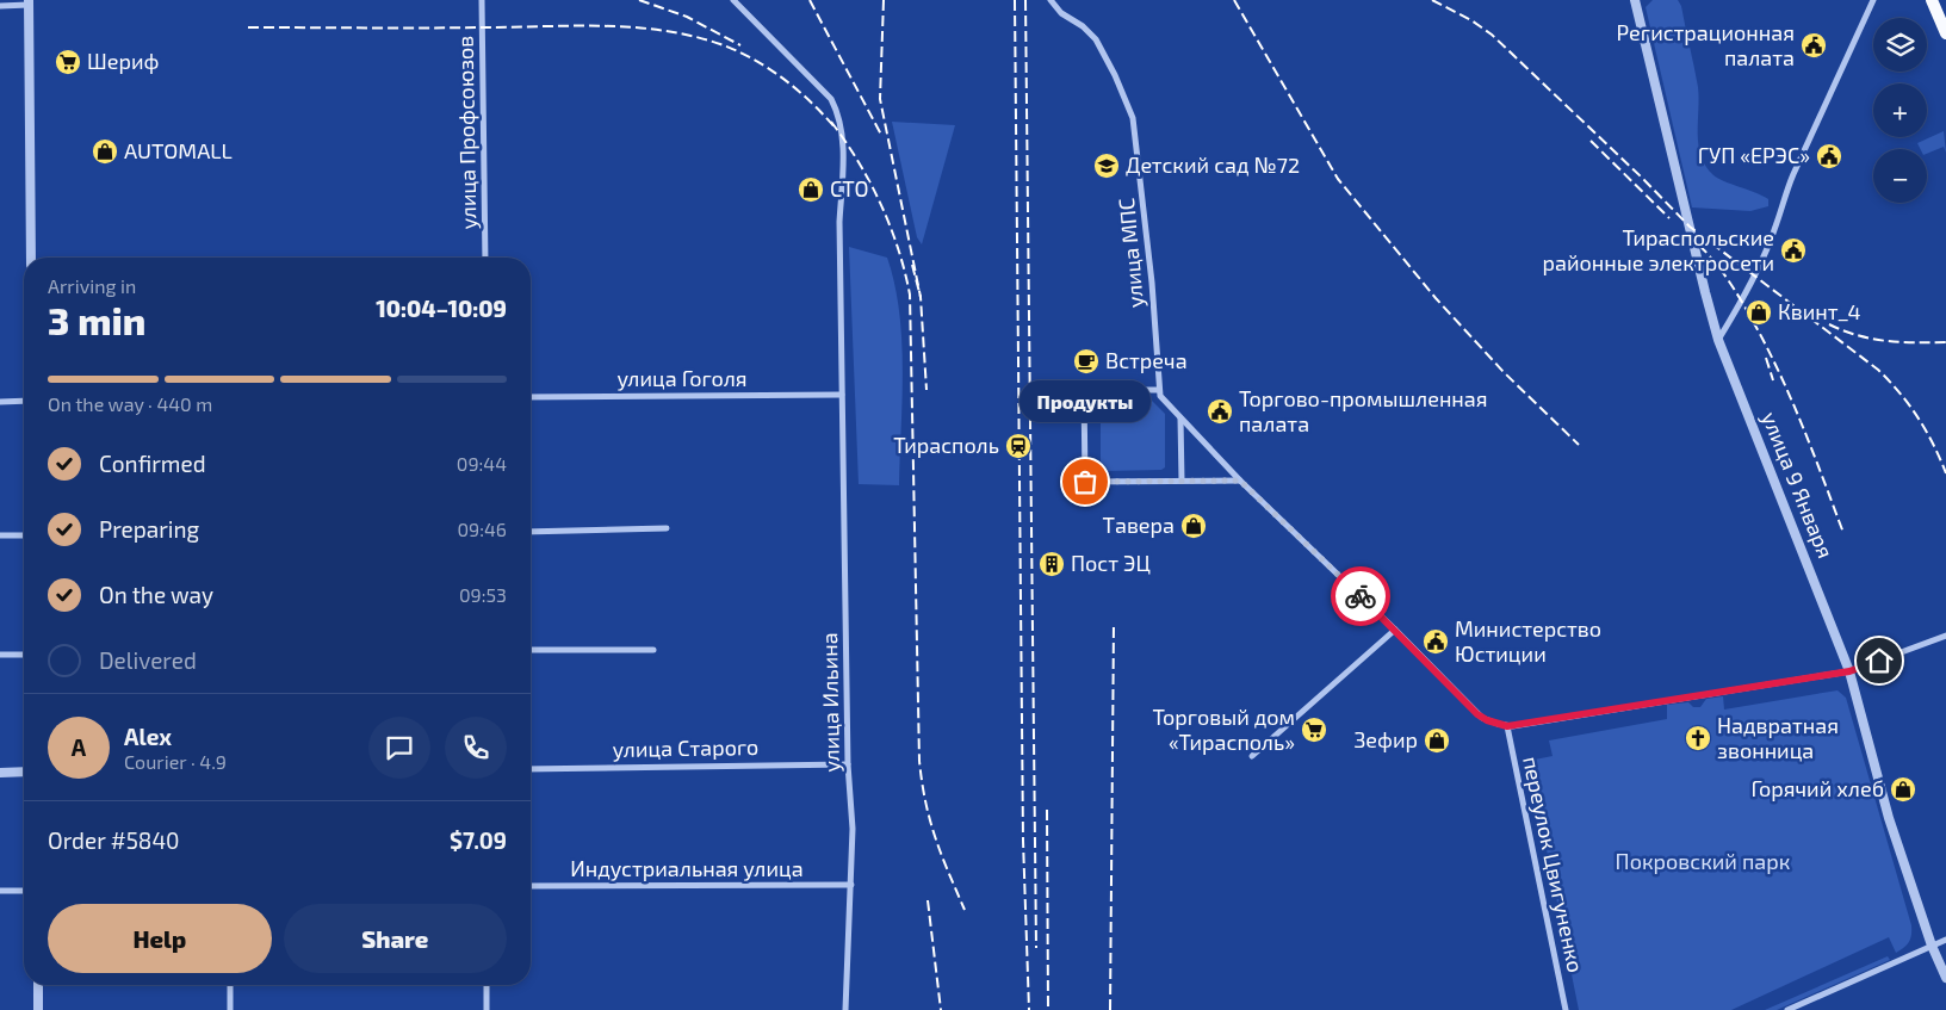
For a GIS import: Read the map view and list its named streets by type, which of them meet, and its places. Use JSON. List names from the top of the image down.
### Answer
{
  "streets": {
    "street": [
      "улица Профсоюзов",
      "улица МПС",
      "улица Гоголя",
      "улица 9 Января",
      "улица Ильина",
      "улица Старого",
      "переулок Цвигуненко",
      "Индустриальная улица"
    ]
  },
  "crossings": [
    ["улица Гоголя", "улица Ильина"],
    ["улица Ильина", "улица Старого"],
    ["улица Ильина", "Индустриальная улица"]
  ],
  "parks": ["Покровский парк"],
  "places": {
    "public building": [
      "Регистрационная палата",
      "ГУП «ЕРЭС»",
      "Тираспольские районные электросети",
      "Торгово-промышленная палата",
      "Министерство Юстиции"
    ],
    "supermarket": ["Шериф", "Торговый дом «Тирасполь»"],
    "shop": [
      "AUTOMALL",
      "СТО",
      "Квинт_4",
      "Тавера",
      "Зефир",
      "Горячий хлеб"
    ],
    "school or university": ["Детский сад №72"],
    "cafe": ["Встреча"],
    "station": ["Тирасполь"],
    "other": ["Продукты"],
    "building": ["Пост ЭЦ"],
    "church": ["Надвратная звонница"]
  },
  "page": {
    "map_buttons": ["+", "−"],
    "heading": ["3 min", "Arriving in", "10:04–10:09"],
    "panel": [
      "Alex",
      "Courier · 4.9",
      "Order #5840",
      "$7.09"
    ],
    "bar": "On the way · 440 m",
    "bubble": "Продукты",
    "list": [
      ["Confirmed", "09:44"],
      ["Preparing", "09:46"],
      ["On the way", "09:53"],
      "Delivered"
    ],
    "round": "A",
    "buttons": ["Help", "Share"]
  }
}
